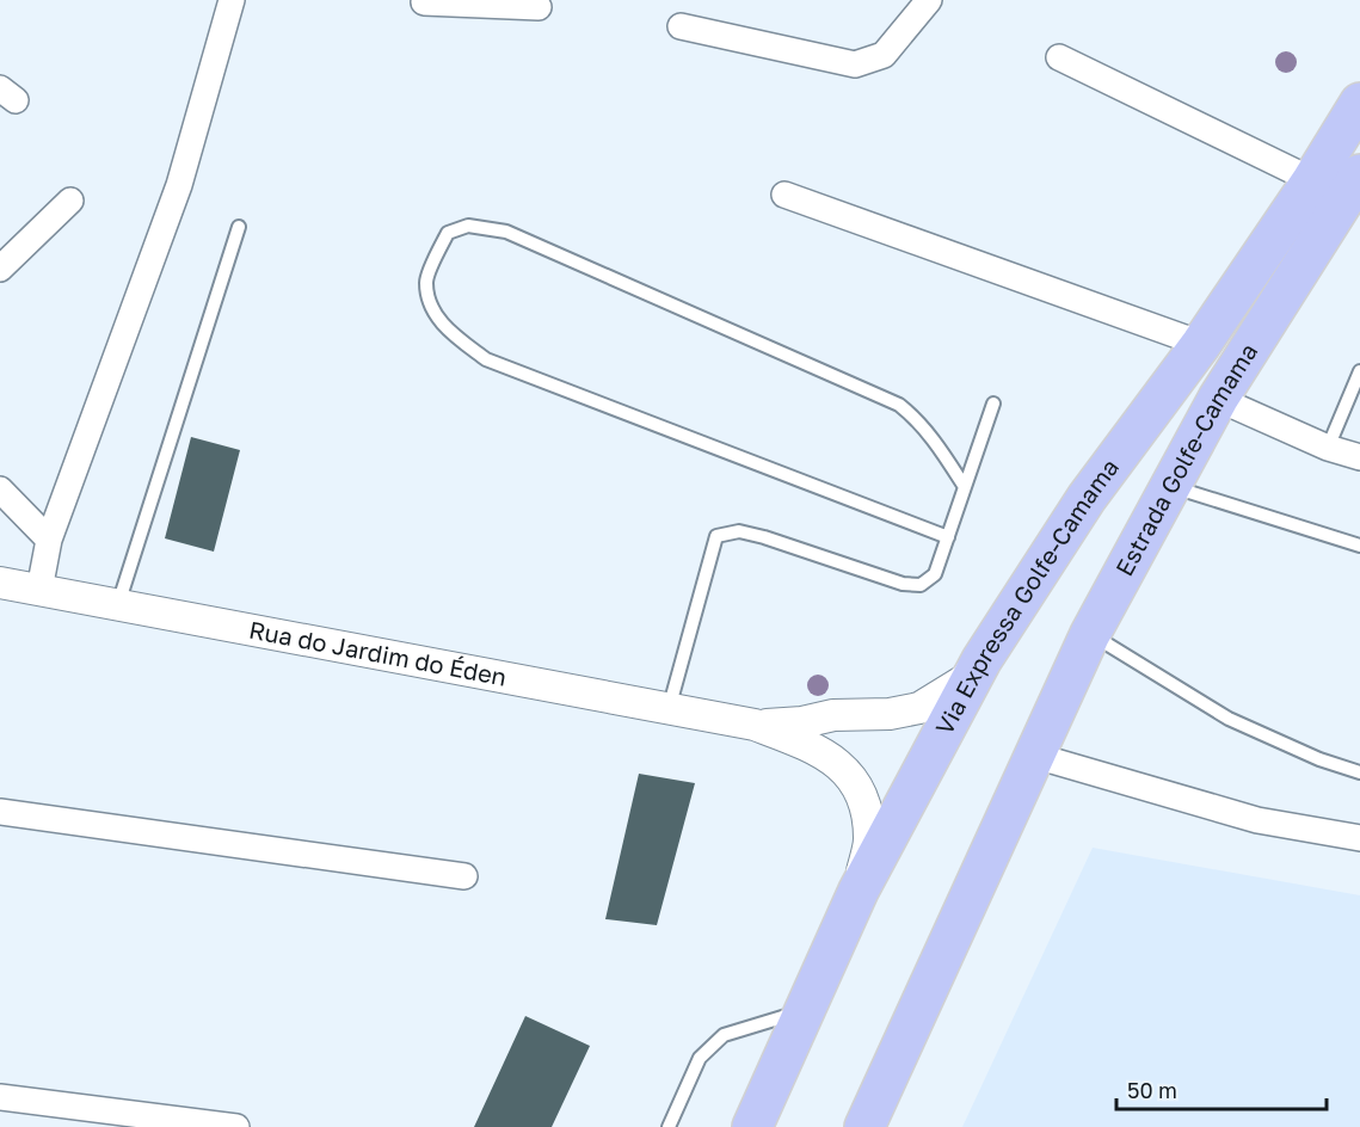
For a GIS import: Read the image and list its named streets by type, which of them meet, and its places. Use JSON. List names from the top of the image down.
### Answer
{
  "streets": {
    "highway": ["Estrada Golfe-Camama", "Via Expressa Golfe-Camama"],
    "street": ["Rua do Jardim do Éden"]
  },
  "scale_bar": "50 m"
}
